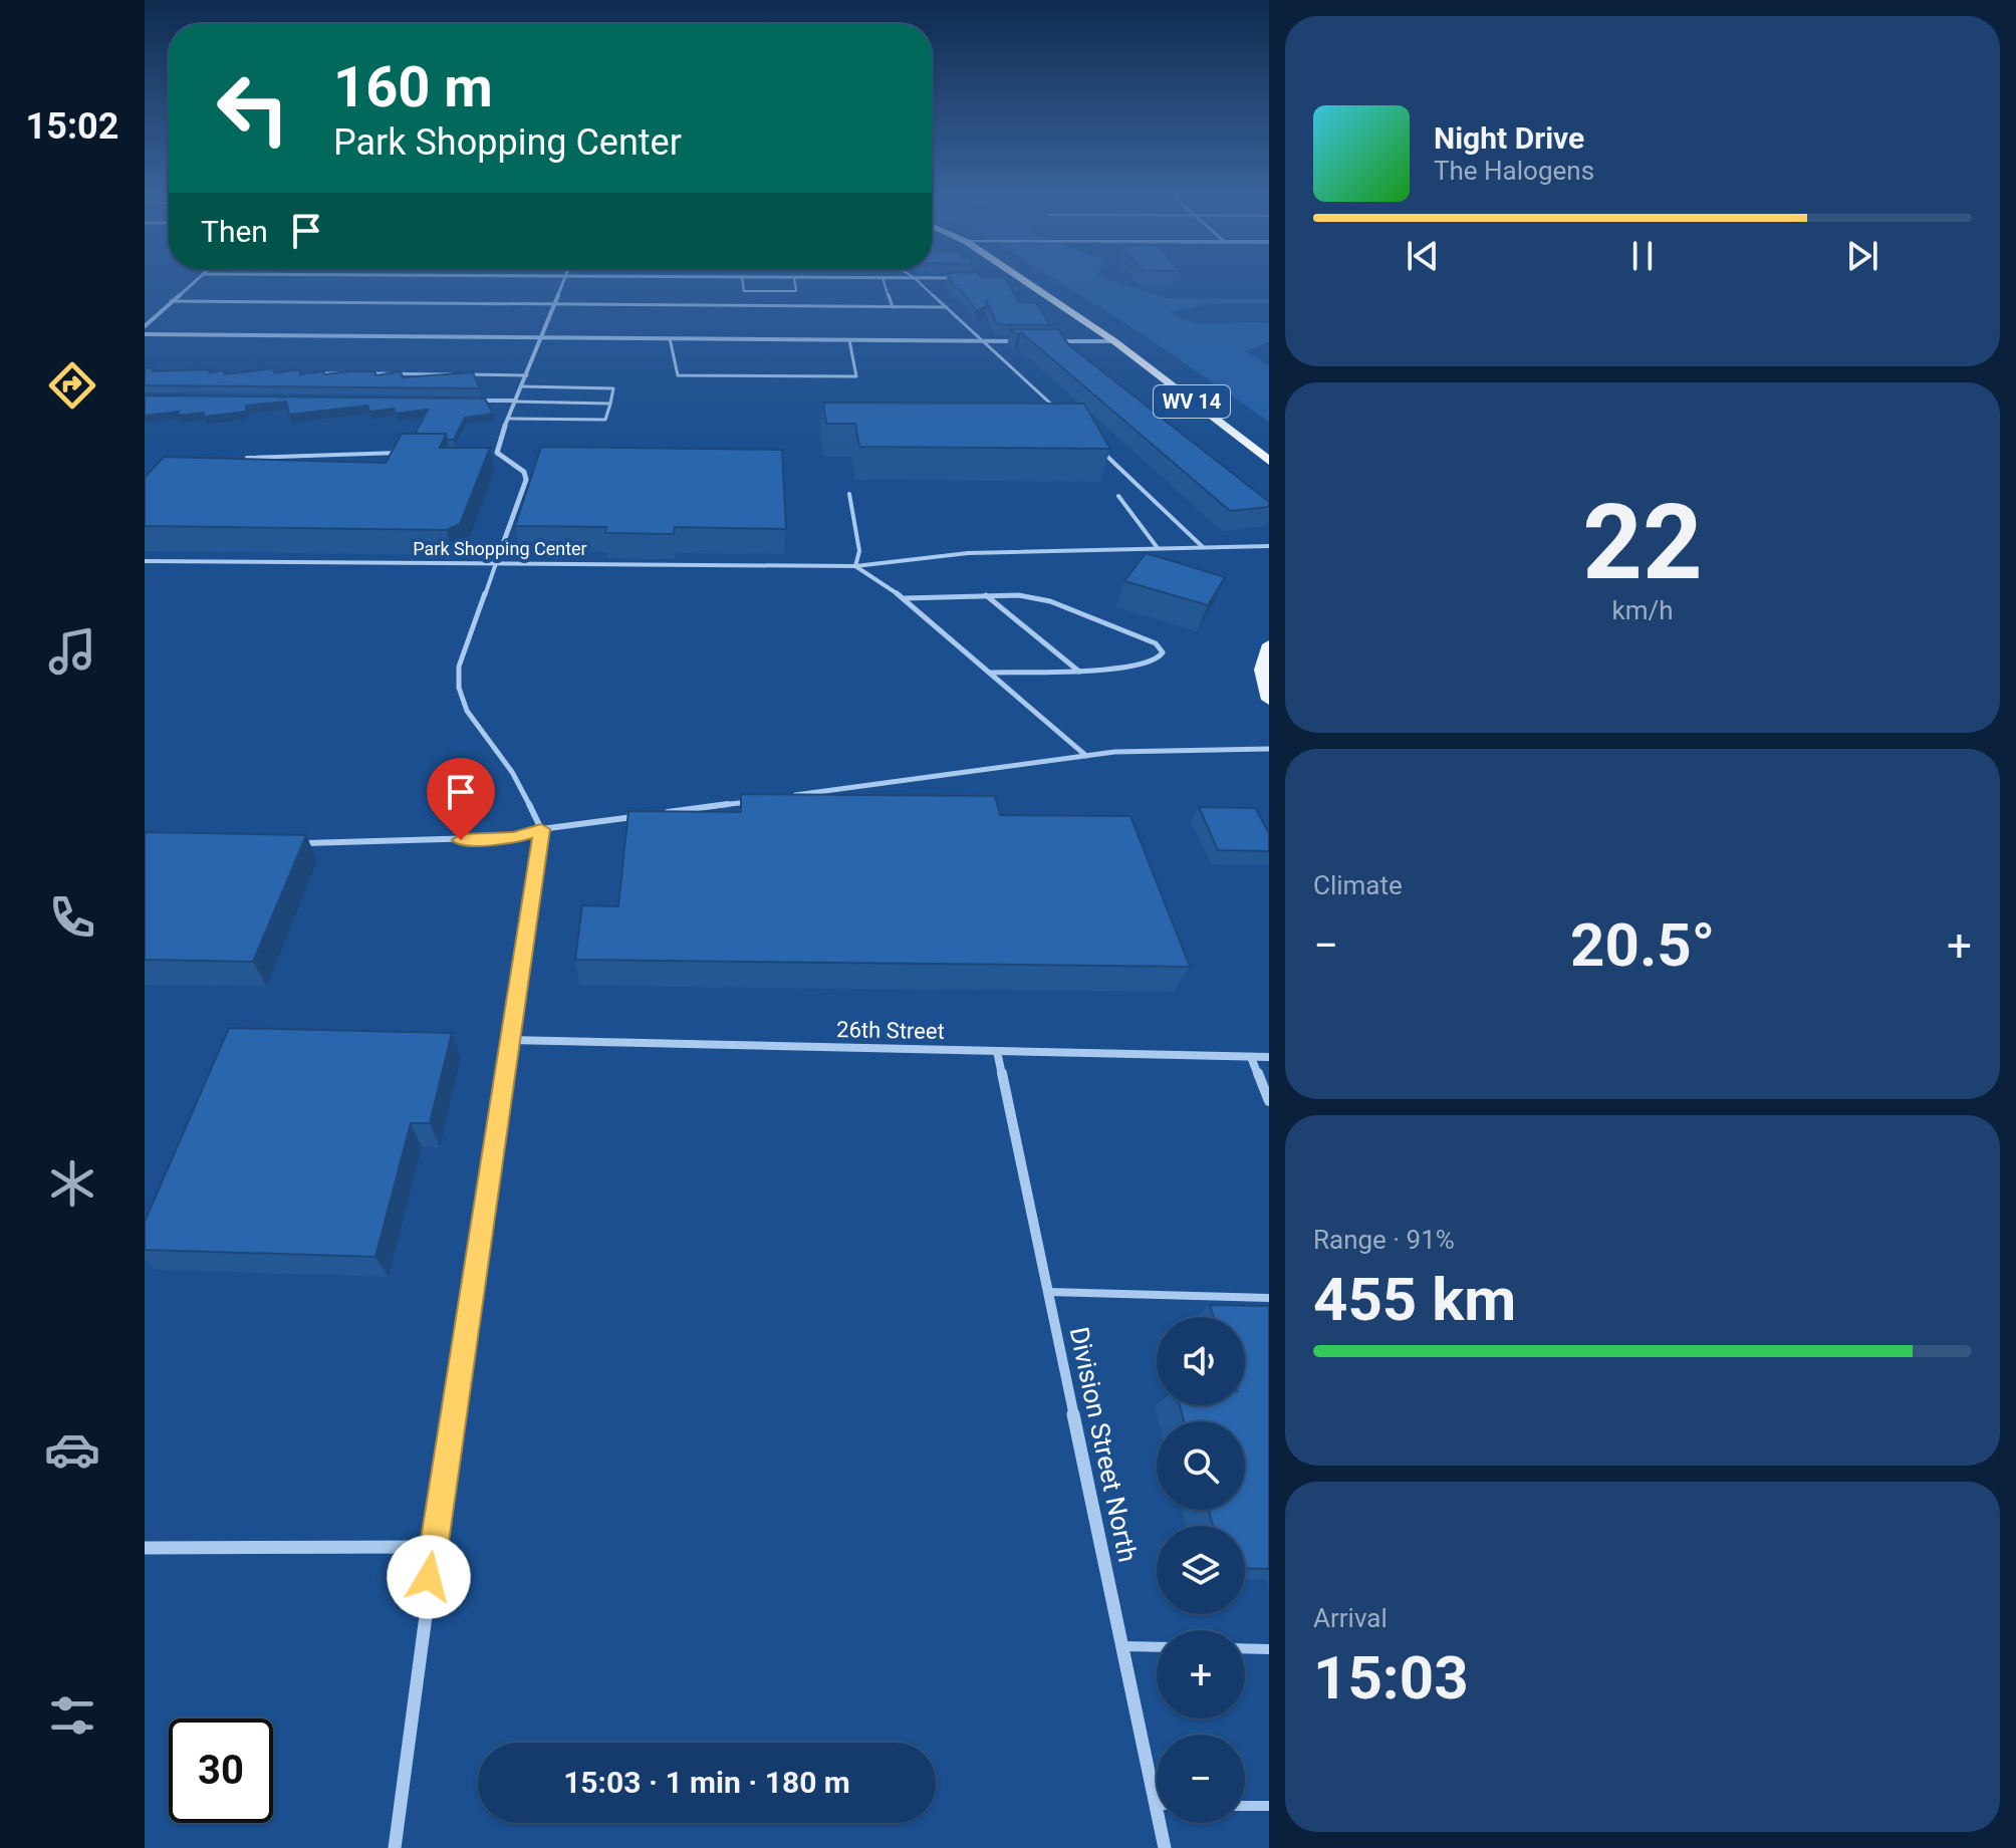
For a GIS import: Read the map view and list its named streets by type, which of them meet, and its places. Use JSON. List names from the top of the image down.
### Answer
{
  "streets": {
    "main road": ["WV 14"],
    "street": ["26th Street", "Division Street North"],
    "lane": ["Park Shopping Center"]
  },
  "crossings": [
    ["26th Street", "Division Street North"]
  ],
  "page": {
    "tabs": "15:02",
    "turn": ["160 m", "Park Shopping Center"],
    "song": ["Night Drive", "The Halogens"],
    "then": "Then",
    "tile": [
      ["22", "km/h"],
      "Climate",
      ["Range · 91%", "455 km"],
      ["Arrival", "15:03"]
    ],
    "heat": ["−", "20.5°", "+"],
    "map_buttons": ["+", "−"],
    "limit": "30",
    "trip": "15:03 · 1 min · 180 m"
  }
}
